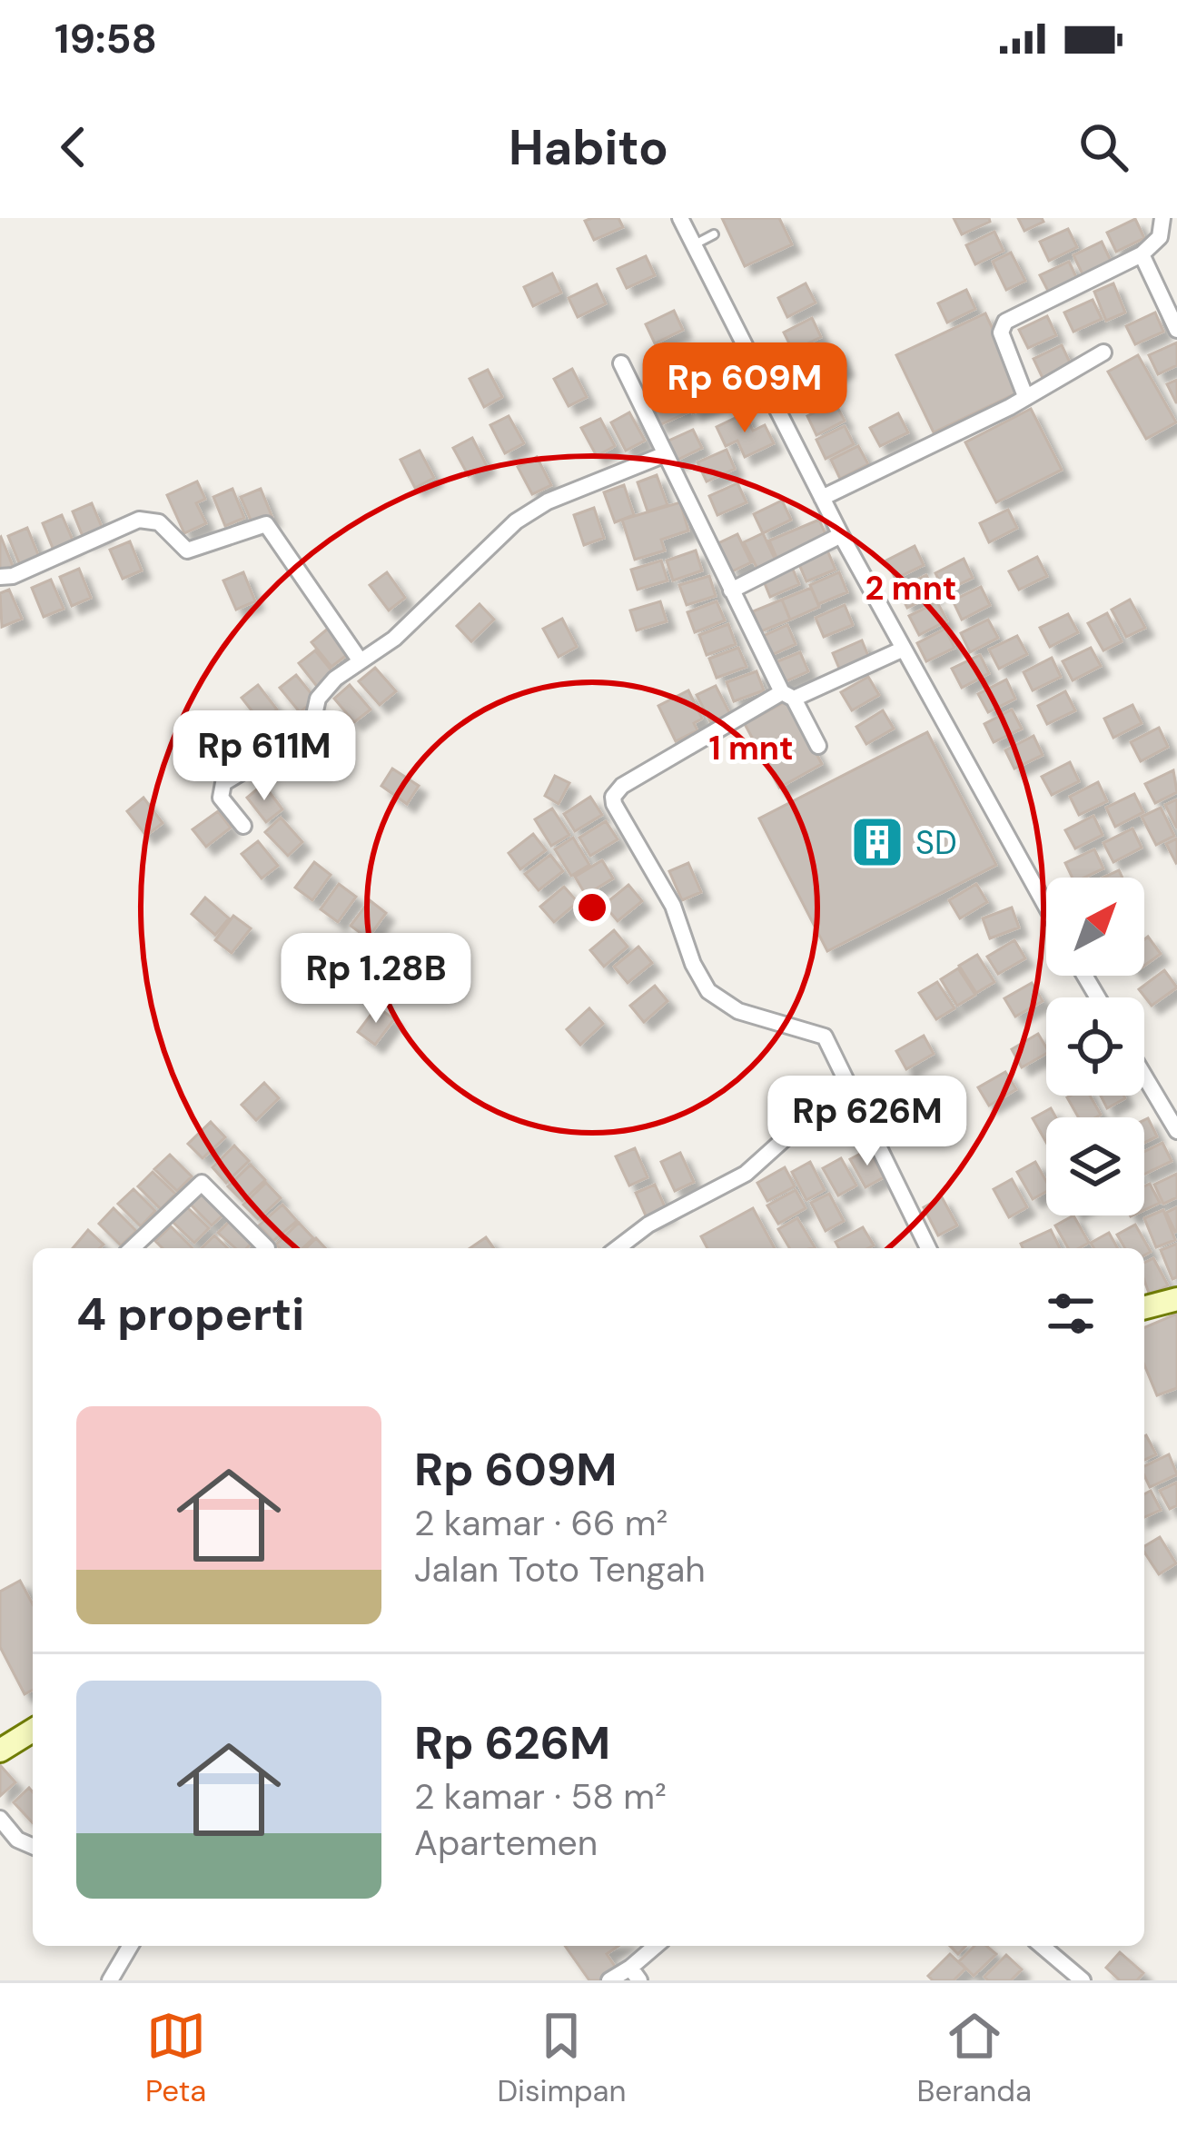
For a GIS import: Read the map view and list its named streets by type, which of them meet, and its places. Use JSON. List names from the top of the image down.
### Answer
{
  "places": {
    "building": ["SD"]
  },
  "north": "top right",
  "page": {
    "status": "19:58",
    "header": "Habito",
    "price": [
      "Rp 609M",
      "Rp 611M",
      "Rp 1.28B",
      "Rp 626M"
    ],
    "heading": "4 properti",
    "list": [
      {
        "name": "Rp 609M",
        "note": "2 kamar · 66 m² · Jalan Toto Tengah"
      },
      {
        "name": "Rp 626M",
        "note": "2 kamar · 58 m² · Apartemen"
      }
    ],
    "tabs": ["Peta", "Disimpan", "Beranda"]
  },
  "rings": ["2 mnt", "1 mnt"]
}
